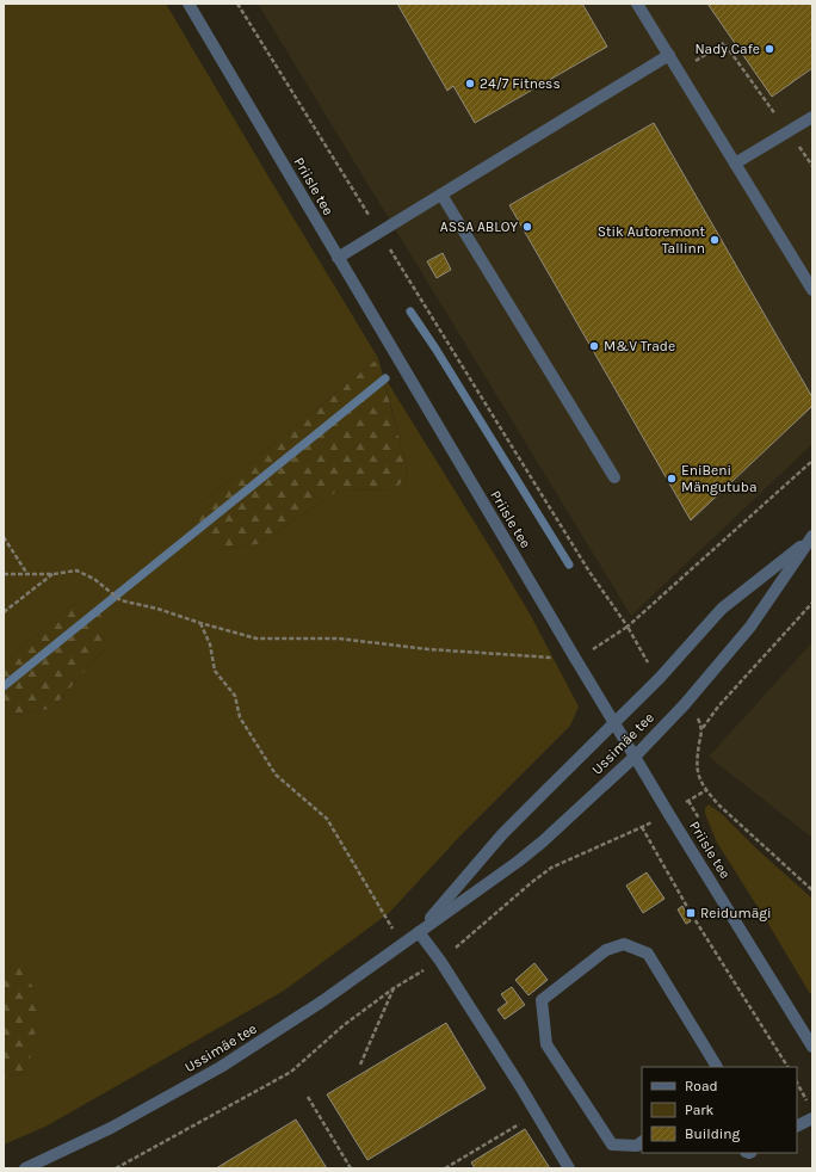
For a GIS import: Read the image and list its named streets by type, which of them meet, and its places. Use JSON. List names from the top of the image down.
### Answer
{
  "streets": {
    "street": ["Priisle tee", "Ussimäe tee"]
  },
  "crossings": [
    ["Priisle tee", "Ussimäe tee"]
  ],
  "places": {
    "other": [
      "Nady Cafe",
      "24/7 Fitness",
      "ASSA ABLOY",
      "Stik Autoremont Tallinn",
      "M&V Trade",
      "EniBeni Mängutuba"
    ],
    "transit": ["Reidumägi"]
  },
  "legend": ["Road", "Park", "Building"]
}
